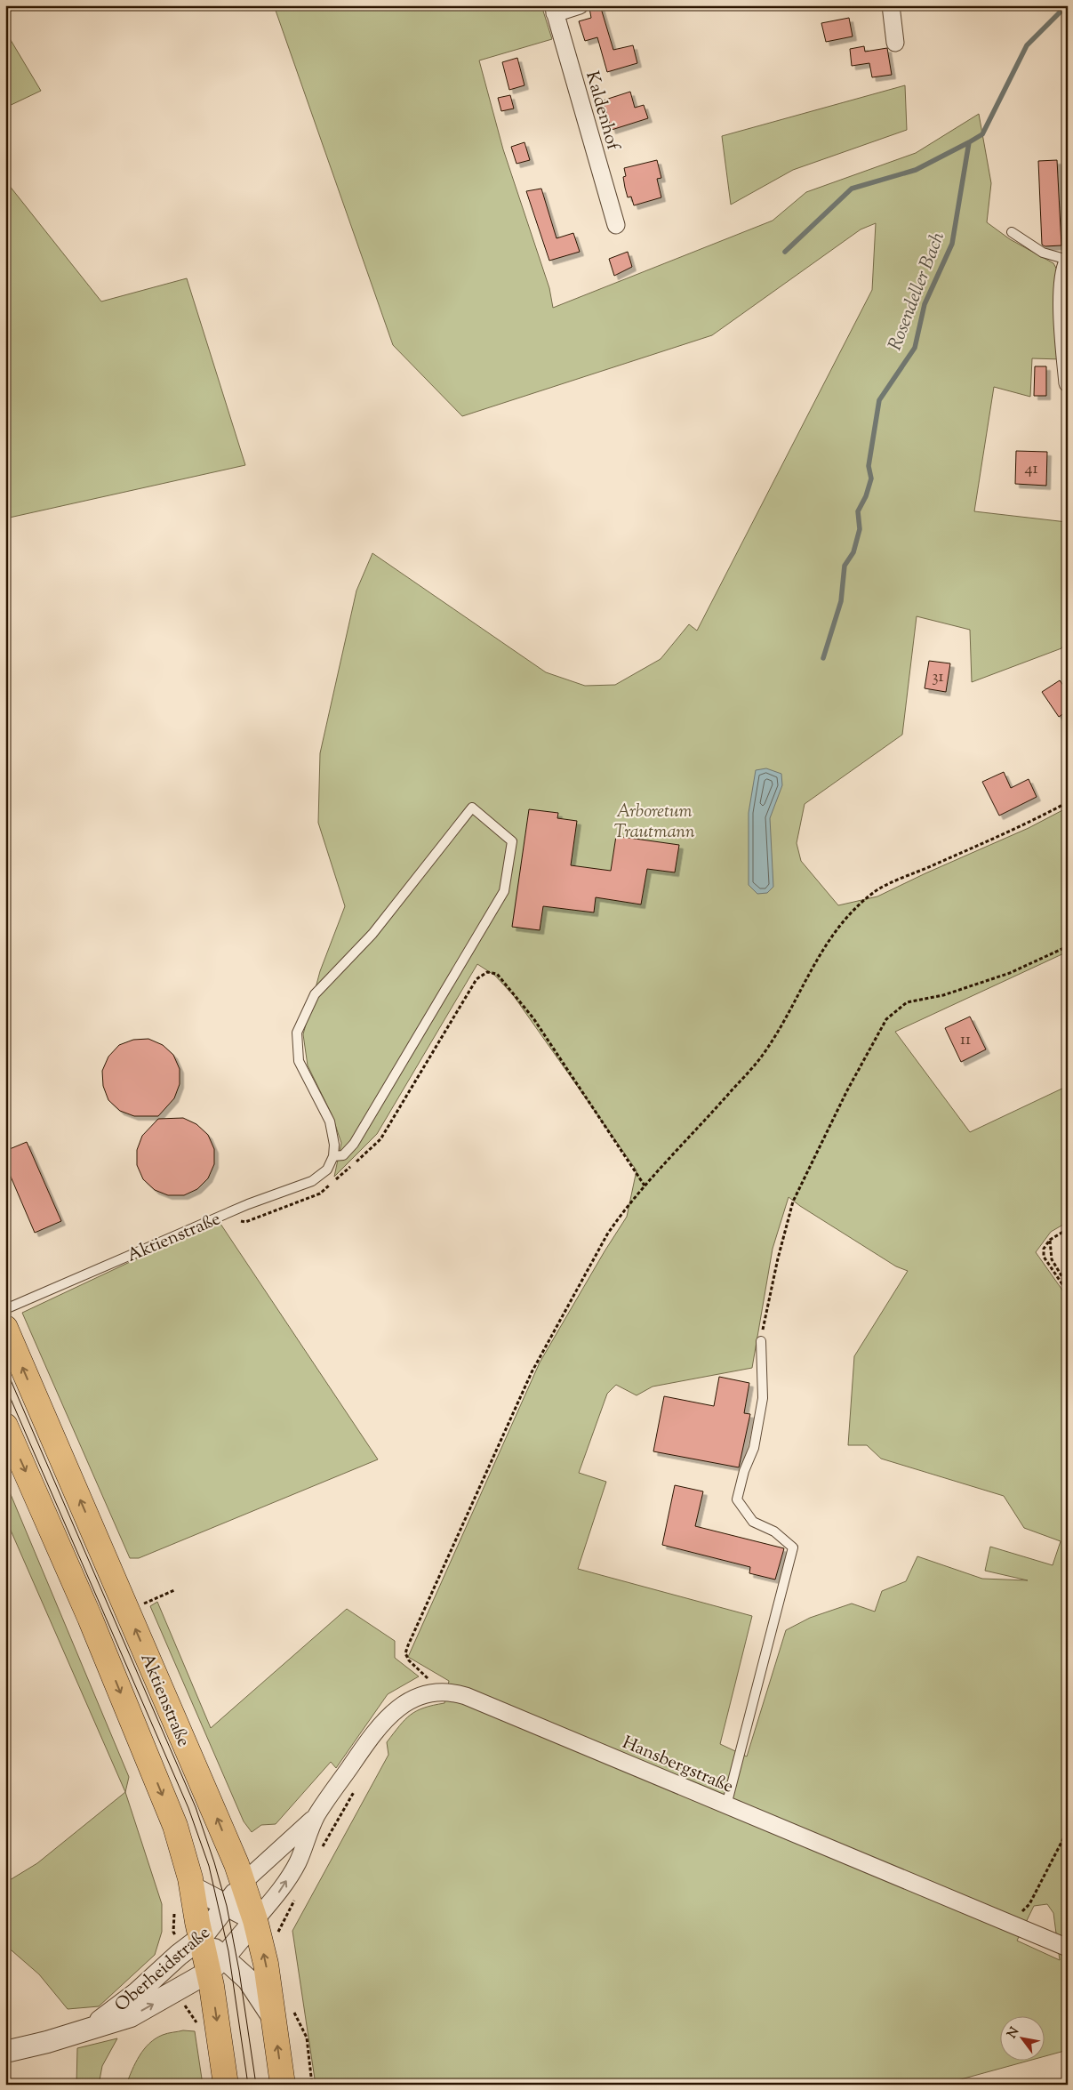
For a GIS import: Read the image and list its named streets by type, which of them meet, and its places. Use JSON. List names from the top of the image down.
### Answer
{
  "streets": {
    "main road": ["Aktienstraße"],
    "street": ["Kaldenhof", "Hansbergstraße", "Oberheidstraße"]
  },
  "crossings": [
    ["Aktienstraße", "Hansbergstraße"],
    ["Aktienstraße", "Oberheidstraße"],
    ["Hansbergstraße", "Oberheidstraße"]
  ],
  "one_way": ["Aktienstraße"],
  "water": ["Rosendeller Bach"],
  "parks": ["Arboretum Trautmann"],
  "house_numbers": ["41", "31", "11"],
  "north": "top left"
}
